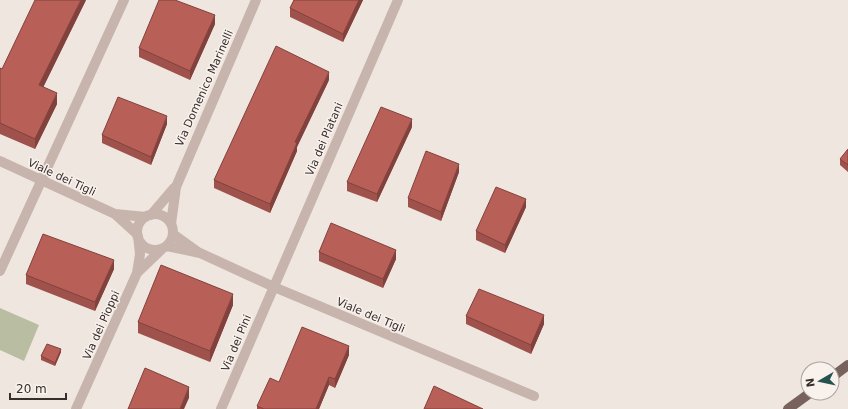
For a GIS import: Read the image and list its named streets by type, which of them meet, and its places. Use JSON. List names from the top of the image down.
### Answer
{
  "streets": {
    "street": [
      "Via Domenico Marinelli",
      "Via dei Platani",
      "Viale dei Tigli",
      "Via dei Pioppi",
      "Via dei Pini"
    ]
  },
  "crossings": [
    ["Via Domenico Marinelli", "Viale dei Tigli"],
    ["Via Domenico Marinelli", "Via dei Pioppi"],
    ["Via dei Platani", "Viale dei Tigli"],
    ["Via dei Platani", "Via dei Pini"],
    ["Viale dei Tigli", "Via dei Pioppi"],
    ["Viale dei Tigli", "Via dei Pini"]
  ],
  "scale_bar": "20 m",
  "north": "left"
}
